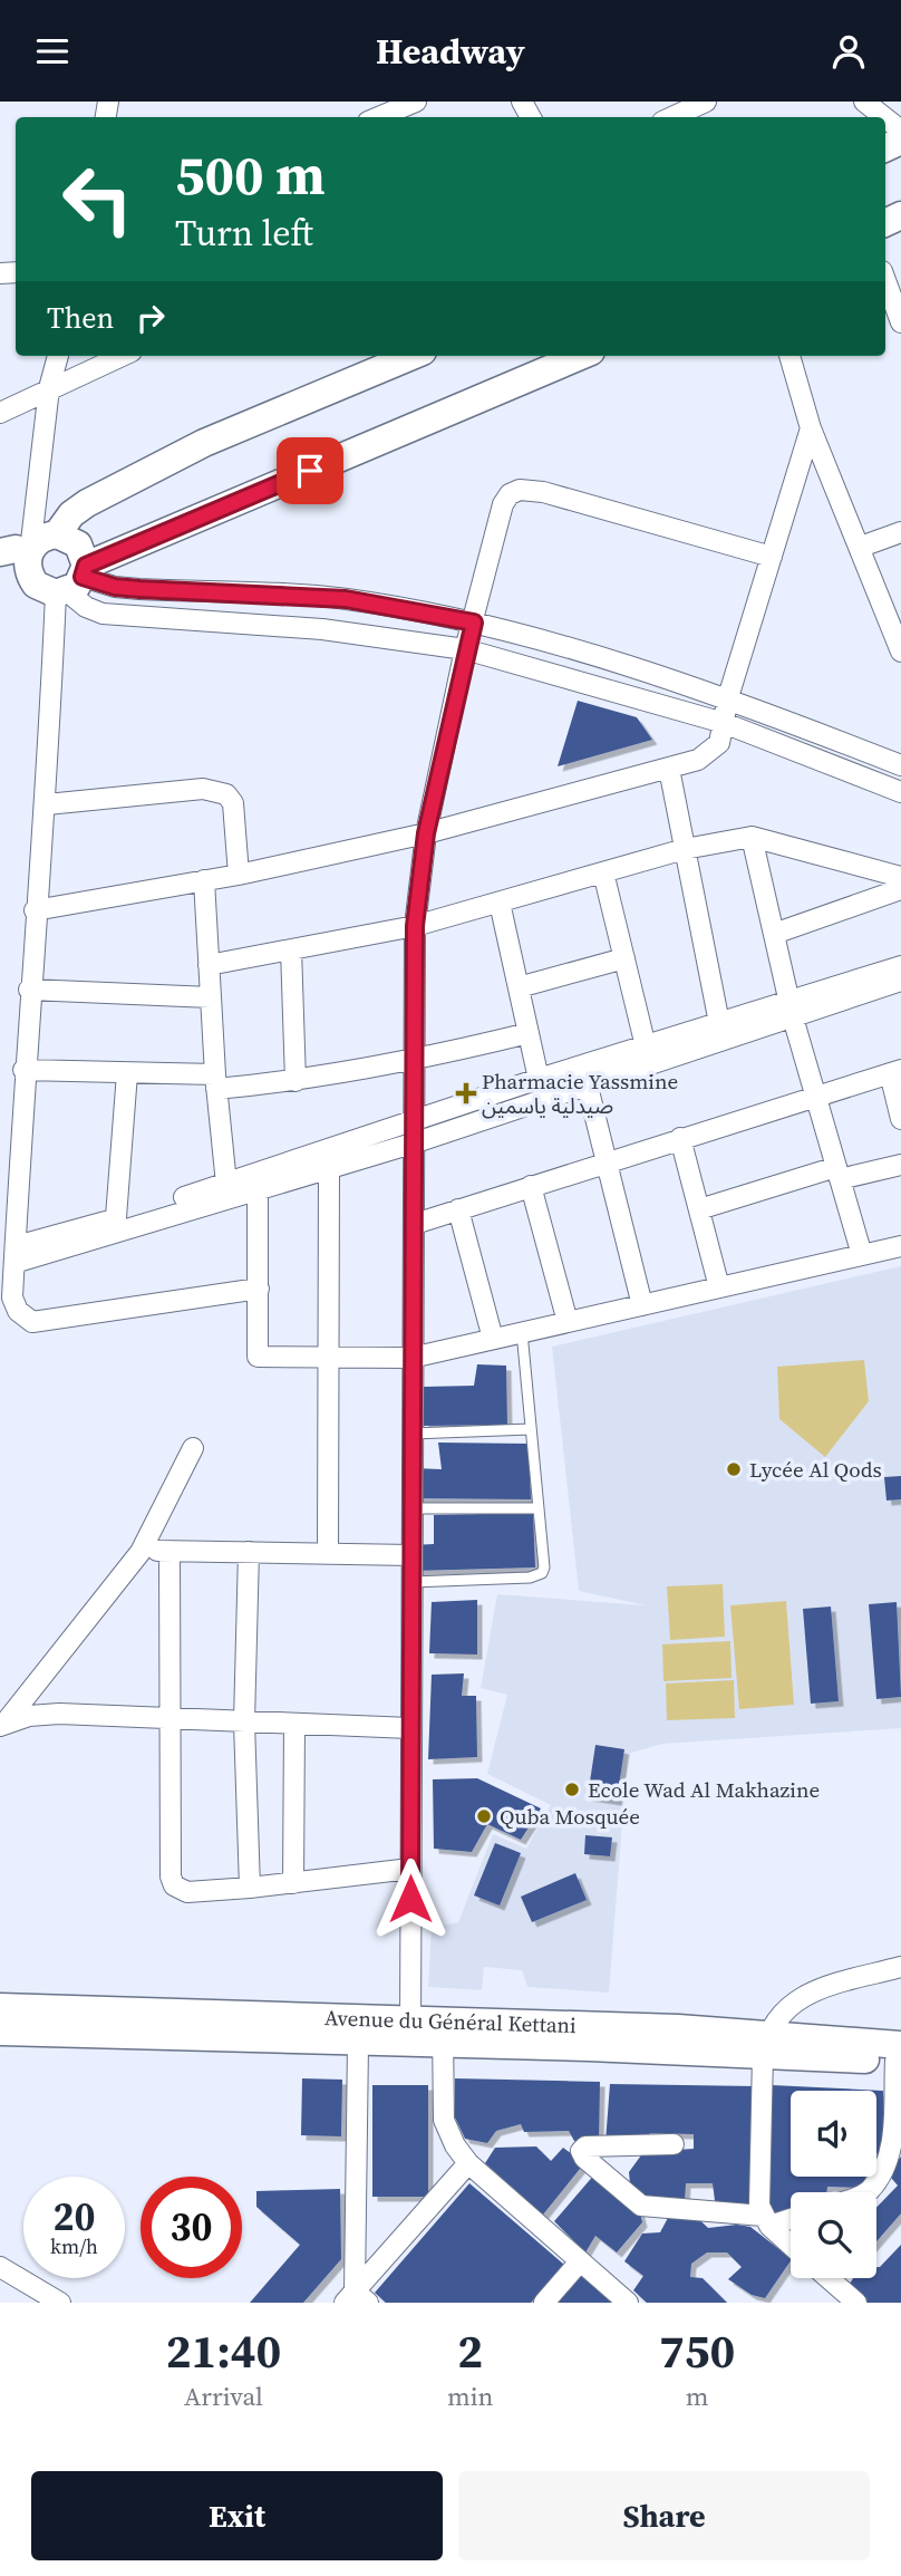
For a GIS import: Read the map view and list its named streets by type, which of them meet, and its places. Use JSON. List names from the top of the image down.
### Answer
{
  "streets": {
    "street": ["Avenue du Général Kettani"]
  },
  "places": {
    "health": ["Pharmacie Yassmine صيدلية ياسمين"],
    "other": ["Lycée Al Qods", "Ecole Wad Al Makhazine", "Quba Mosquée"]
  },
  "page": {
    "header": "Headway",
    "turn": ["500 m", "Turn left"],
    "then": "Then",
    "speed": "20 km/h",
    "limit": "30",
    "eta": [
      "21:40",
      "Arrival",
      "2",
      "min",
      "750",
      "m"
    ],
    "buttons": ["Exit", "Share"]
  }
}
